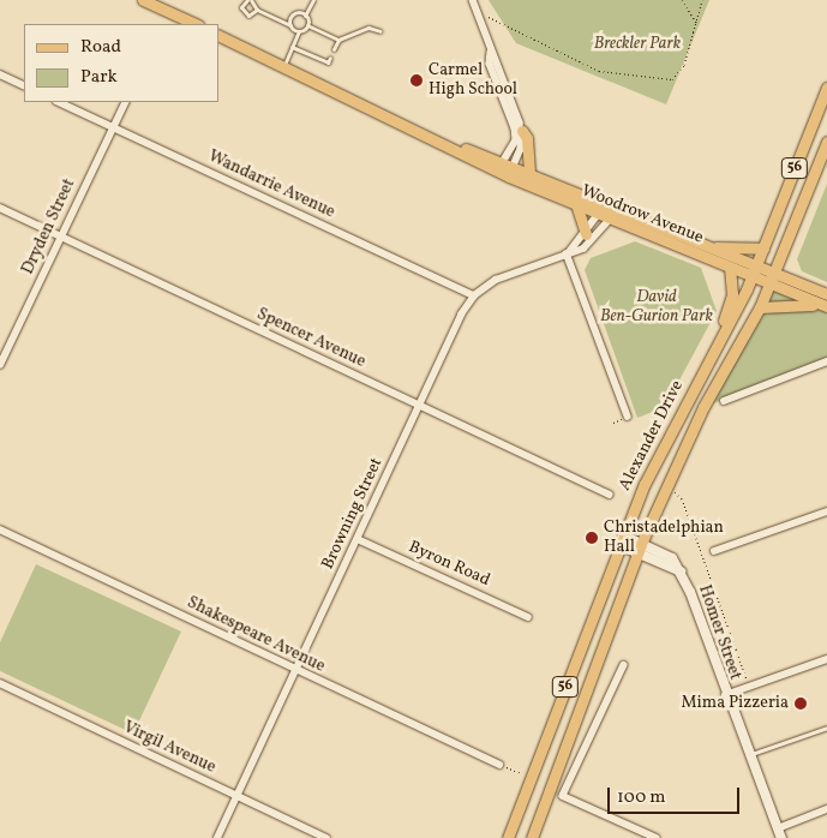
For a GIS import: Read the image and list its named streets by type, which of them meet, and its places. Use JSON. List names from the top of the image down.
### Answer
{
  "streets": {
    "main road": ["56", "Woodrow Avenue", "Alexander Drive"],
    "street": [
      "Wandarrie Avenue",
      "Dryden Street",
      "Spencer Avenue",
      "Browning Street",
      "Byron Road",
      "Homer Street",
      "Shakespeare Avenue",
      "Virgil Avenue"
    ]
  },
  "crossings": [
    ["Wandarrie Avenue", "Dryden Street"],
    ["Wandarrie Avenue", "Browning Street"],
    ["Woodrow Avenue", "Alexander Drive"],
    ["Dryden Street", "Spencer Avenue"],
    ["Spencer Avenue", "Browning Street"],
    ["Alexander Drive", "Homer Street"],
    ["Browning Street", "Byron Road"],
    ["Browning Street", "Shakespeare Avenue"],
    ["Browning Street", "Virgil Avenue"]
  ],
  "parks": ["Breckler Park", "David Ben-Gurion Park"],
  "places": ["Carmel High School", "Christadelphian Hall", "Mima Pizzeria"],
  "legend": ["Road", "Park"],
  "scale_bar": "100 m"
}
